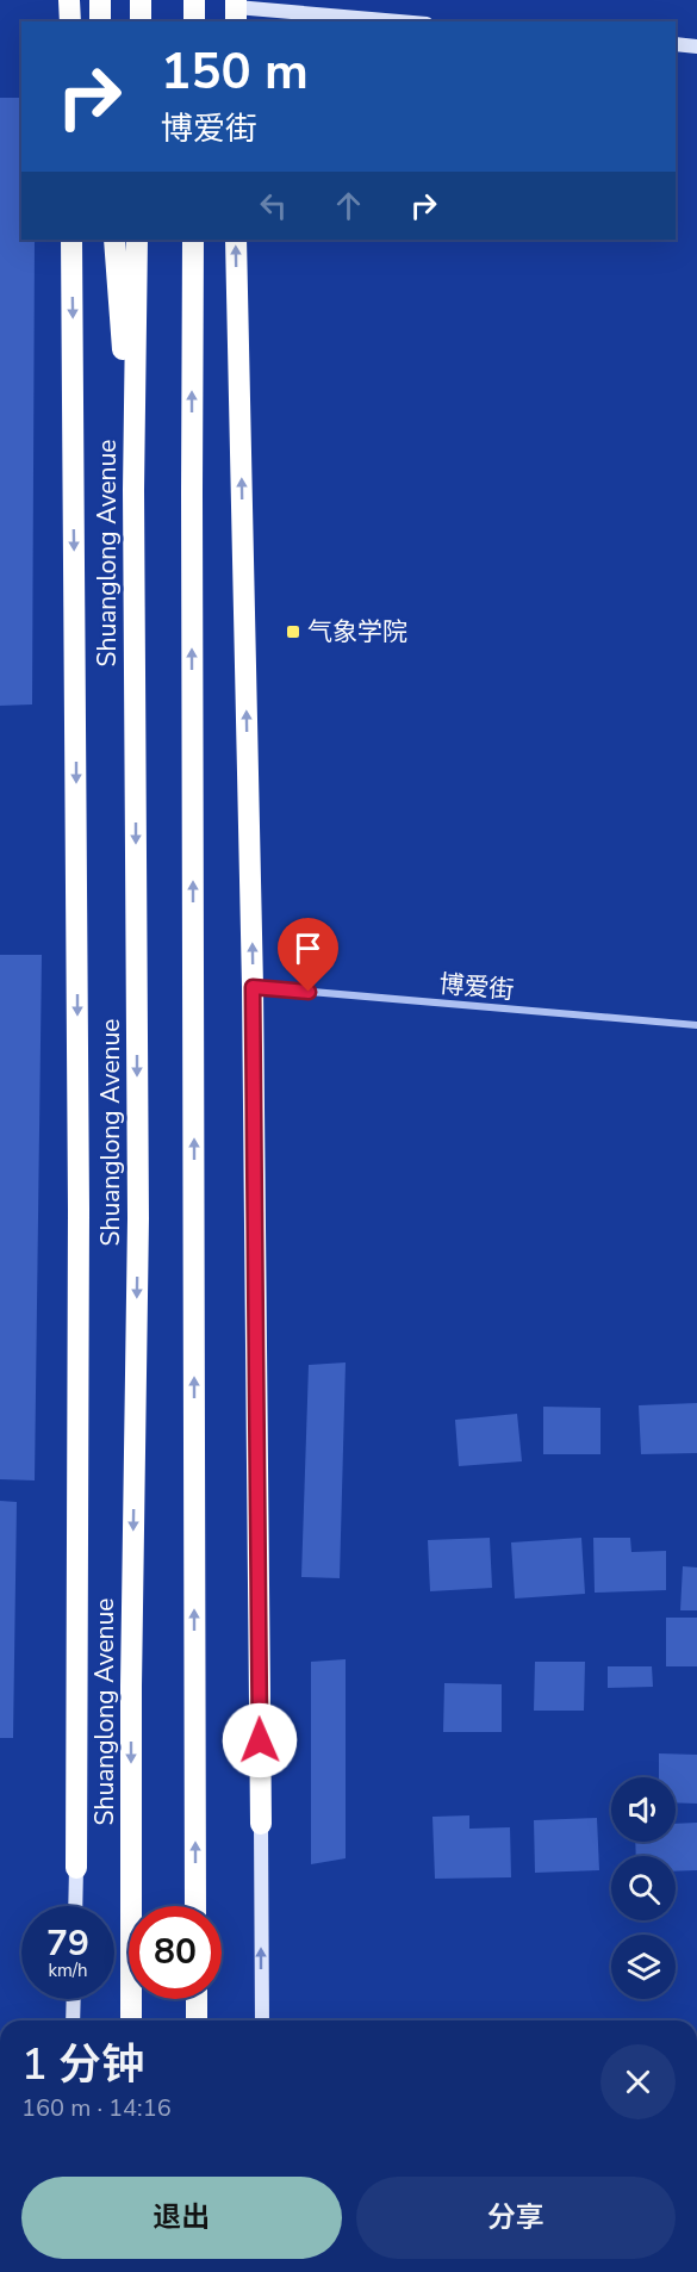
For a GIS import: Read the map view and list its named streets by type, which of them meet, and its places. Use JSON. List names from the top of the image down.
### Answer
{
  "streets": {
    "highway": ["Shuanglong Avenue"],
    "street": ["博爱街"]
  },
  "places": {
    "transit": ["气象学院"]
  },
  "page": {
    "turn": ["150 m", "博爱街"],
    "speed": "79 km/h",
    "limit": "80",
    "heading": ["1 分钟", "160 m · 14:16"],
    "buttons": ["退出", "分享"]
  }
}
